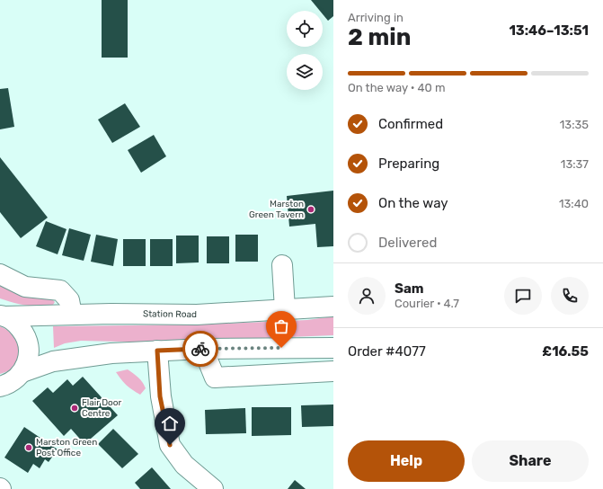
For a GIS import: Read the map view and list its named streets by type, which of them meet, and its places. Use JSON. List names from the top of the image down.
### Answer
{
  "streets": {
    "street": ["Station Road"]
  },
  "places": ["Marston Green Tavern", "Flair Door Centre", "Marston Green Post Office"],
  "page": {
    "heading": ["2 min", "Arriving in", "13:46–13:51"],
    "panel": [
      "Sam",
      "Courier · 4.7",
      "Order #4077",
      "£16.55"
    ],
    "bar": "On the way · 40 m",
    "list": [
      ["Confirmed", "13:35"],
      ["Preparing", "13:37"],
      ["On the way", "13:40"],
      "Delivered"
    ],
    "buttons": ["Help", "Share"]
  }
}
